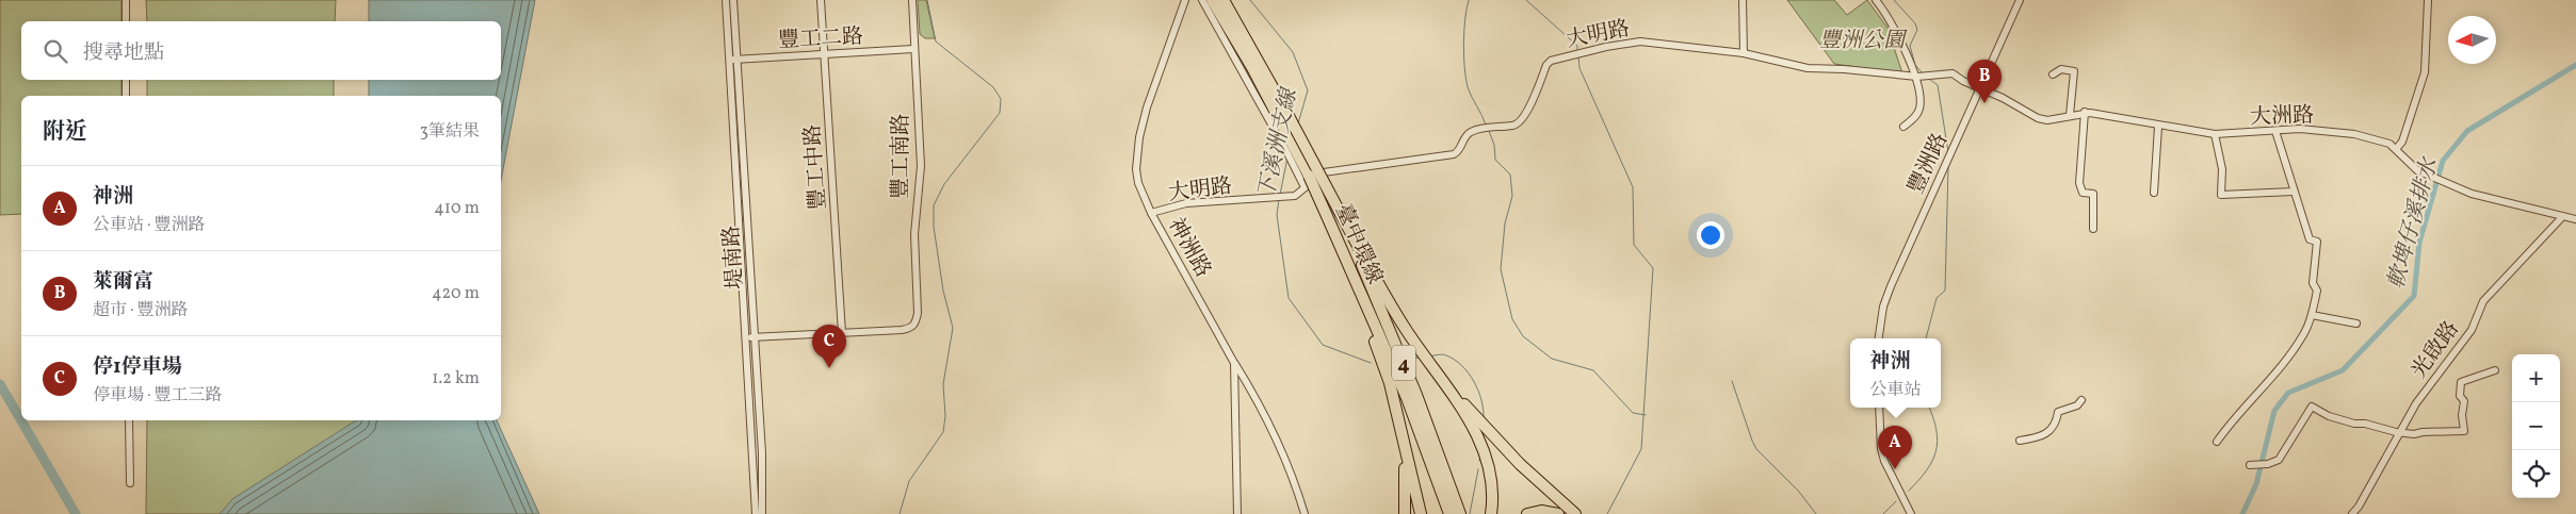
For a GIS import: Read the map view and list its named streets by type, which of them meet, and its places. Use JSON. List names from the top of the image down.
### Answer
{
  "streets": {
    "highway": ["臺中環線", "4"],
    "street": [
      "大明路",
      "豐工二路",
      "大洲路",
      "豐工南路",
      "豐洲路",
      "豐工中路",
      "神洲路",
      "堤南路",
      "光啟路"
    ]
  },
  "crossings": [
    ["大明路", "大洲路"],
    ["大明路", "豐洲路"],
    ["大明路", "神洲路"],
    ["豐工二路", "豐工南路"],
    ["豐工二路", "豐工中路"],
    ["豐工二路", "堤南路"],
    ["大洲路", "豐洲路"],
    ["大洲路", "光啟路"],
    ["豐工南路", "豐工中路"]
  ],
  "water": ["下溪洲支線", "軟埤仔溪排水"],
  "parks": ["豐洲公園"],
  "north": "left",
  "page": {
    "search": "搜尋地點",
    "pins": ["B", "C", "A"],
    "heading": ["附近", "3筆結果"],
    "list": [
      {
        "mark": "A",
        "name": "神洲",
        "note": "公車站 · 豐洲路",
        "value": "410 m"
      },
      {
        "mark": "B",
        "name": "萊爾富",
        "note": "超市 · 豐洲路",
        "value": "420 m"
      },
      {
        "mark": "C",
        "name": "停1停車場",
        "note": "停車場 · 豐工三路",
        "value": "1.2 km"
      }
    ],
    "popup": ["神洲", "公車站"],
    "map_buttons": ["+", "−"]
  }
}
